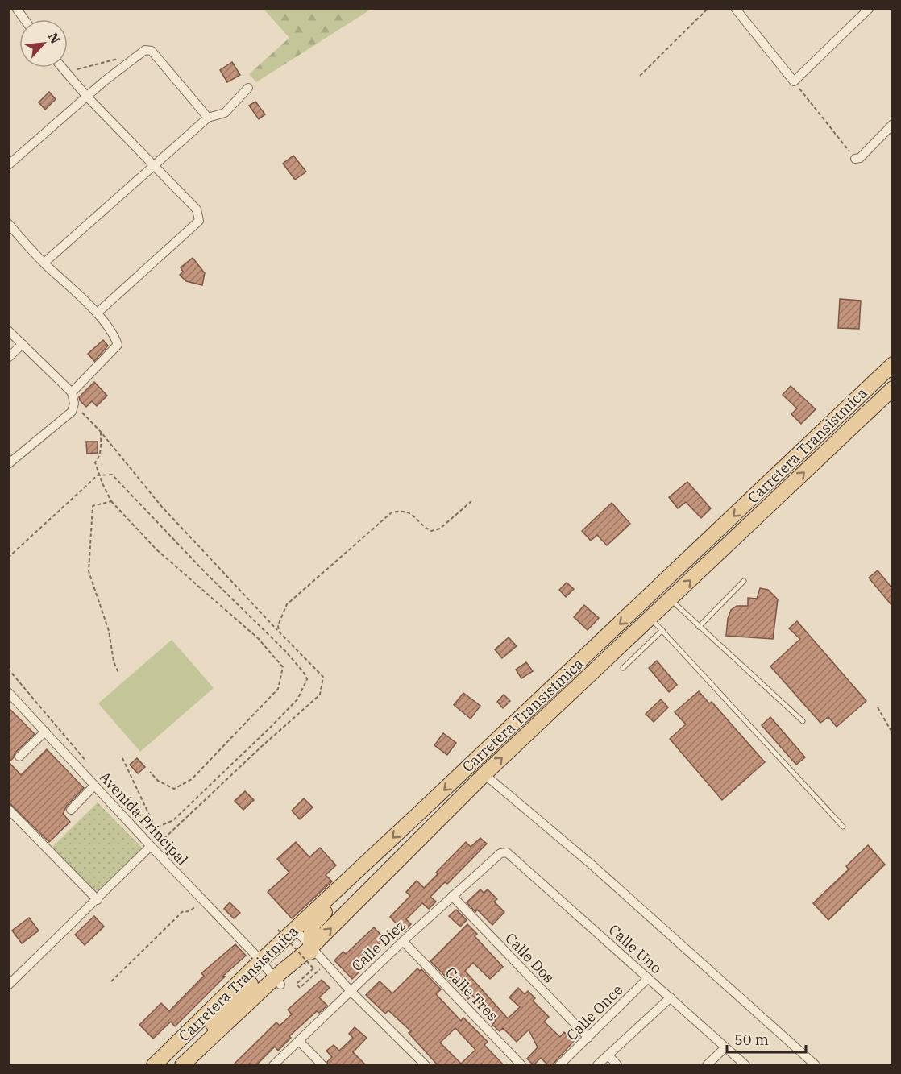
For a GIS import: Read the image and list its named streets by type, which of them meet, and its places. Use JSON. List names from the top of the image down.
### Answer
{
  "streets": {
    "main road": ["Carretera Transistmica"],
    "street": [
      "Avenida Principal",
      "Calle Diez",
      "Calle Uno",
      "Calle Dos",
      "Calle Tres",
      "Calle Once"
    ]
  },
  "crossings": [
    ["Carretera Transistmica", "Avenida Principal"],
    ["Calle Diez", "Calle Uno"],
    ["Calle Diez", "Calle Dos"],
    ["Calle Diez", "Calle Tres"],
    ["Calle Uno", "Calle Once"],
    ["Calle Dos", "Calle Once"]
  ],
  "scale_bar": "50 m",
  "north": "top right"
}
